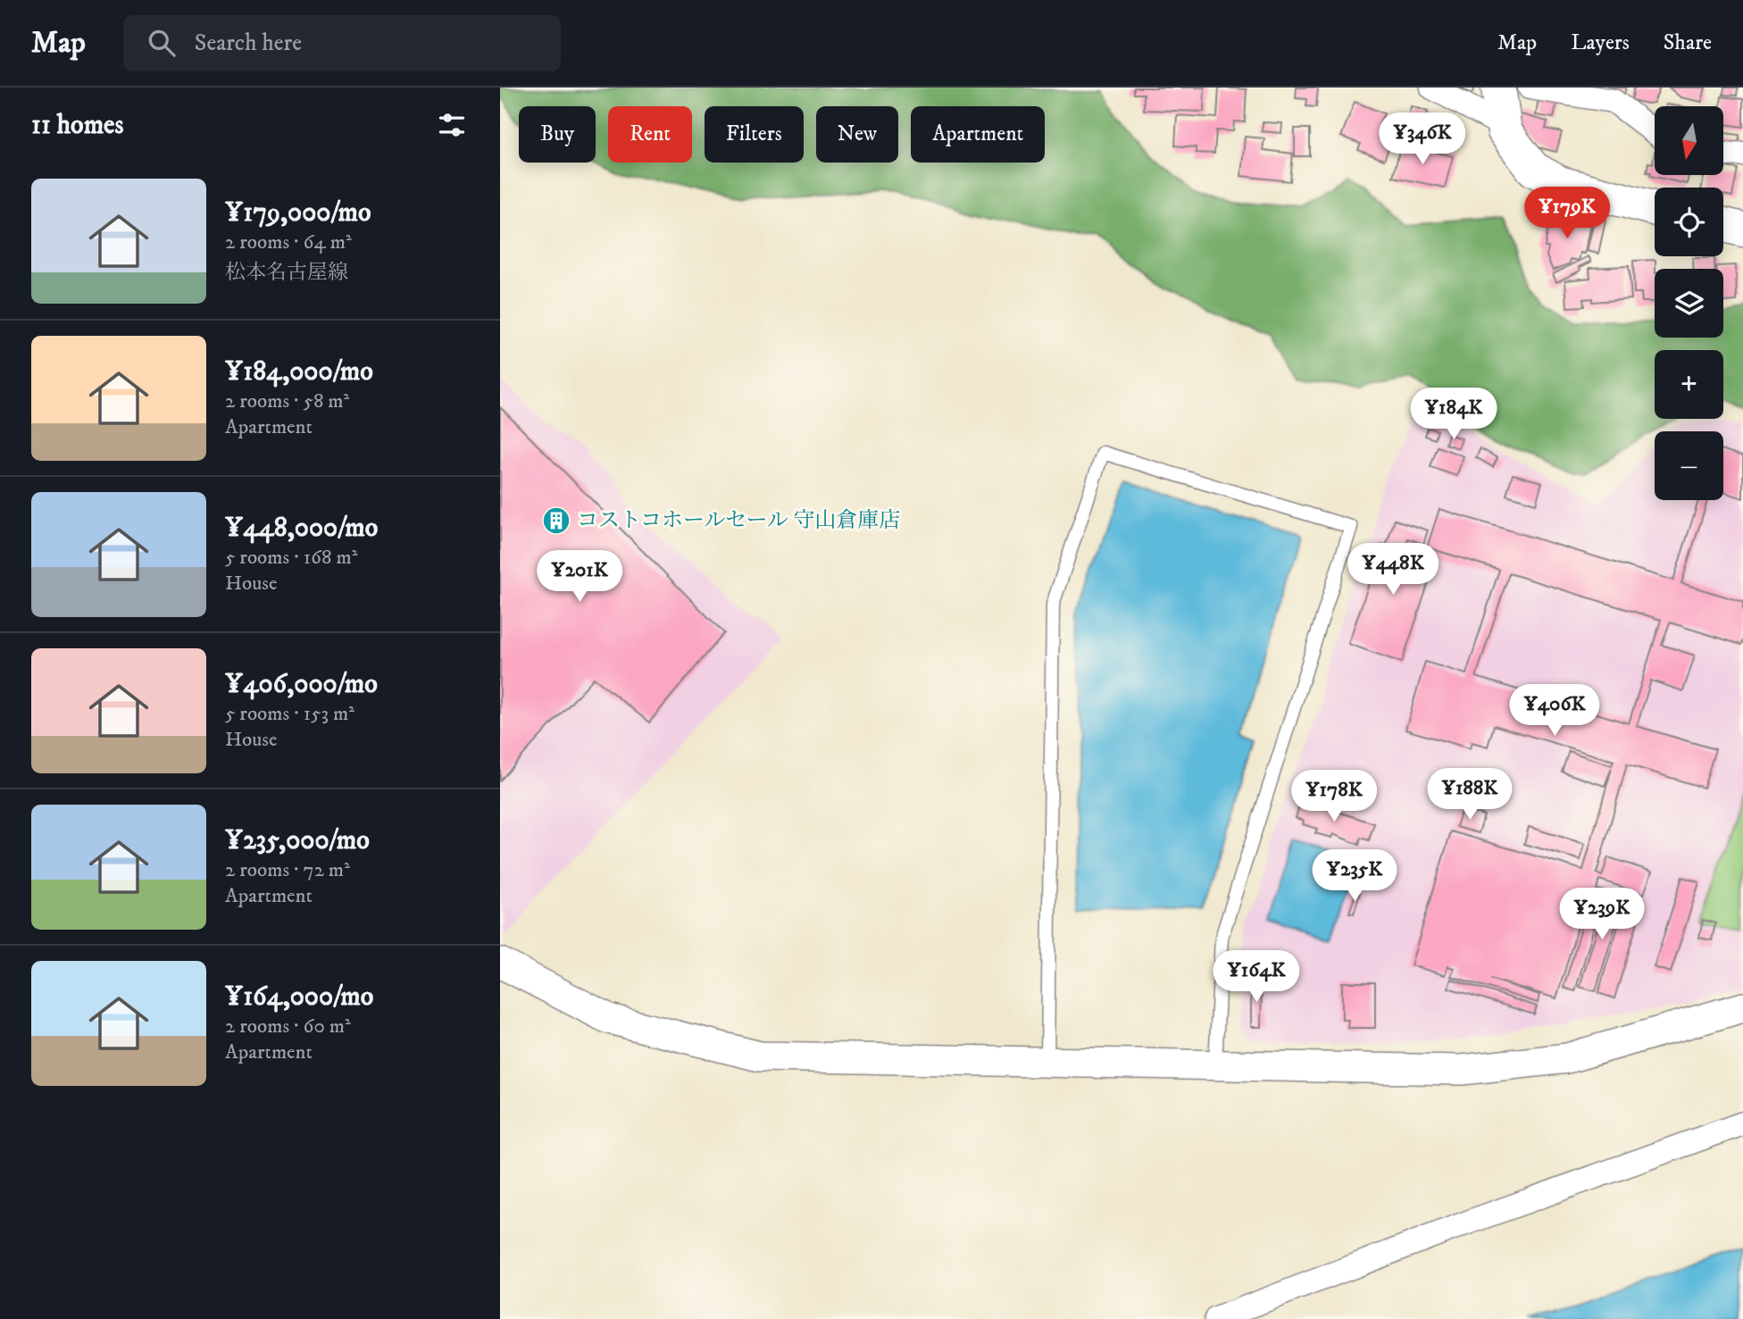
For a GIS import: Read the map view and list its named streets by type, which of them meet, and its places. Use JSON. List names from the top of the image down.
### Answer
{
  "places": {
    "building": ["コストコホールセール 守山倉庫店"]
  },
  "north": "bottom",
  "page": {
    "header": "Map",
    "search": "Search here",
    "nav": ["Map", "Layers", "Share"],
    "heading": "11 homes",
    "map_buttons": ["+", "−"],
    "chip": [
      "Buy",
      "Rent",
      "Filters",
      "New",
      "Apartment"
    ],
    "price": [
      "¥346K",
      "¥179K",
      "¥184K",
      "¥448K",
      "¥201K",
      "¥406K",
      "¥188K",
      "¥178K",
      "¥235K",
      "¥239K",
      "¥164K"
    ],
    "list": [
      {
        "name": "¥179,000/mo",
        "note": "2 rooms · 64 m² · 松本名古屋線"
      },
      {
        "name": "¥184,000/mo",
        "note": "2 rooms · 58 m² · Apartment"
      },
      {
        "name": "¥448,000/mo",
        "note": "5 rooms · 168 m² · House"
      },
      {
        "name": "¥406,000/mo",
        "note": "5 rooms · 153 m² · House"
      },
      {
        "name": "¥235,000/mo",
        "note": "2 rooms · 72 m² · Apartment"
      },
      {
        "name": "¥164,000/mo",
        "note": "2 rooms · 60 m² · Apartment"
      }
    ]
  }
}
